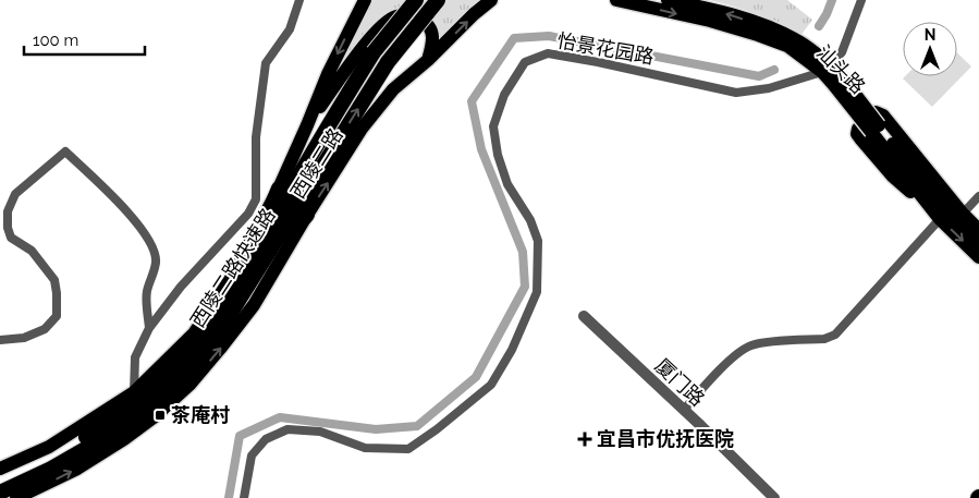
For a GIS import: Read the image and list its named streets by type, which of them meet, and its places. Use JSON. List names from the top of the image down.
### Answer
{
  "streets": {
    "highway": ["西陵二路快速路"],
    "main road": ["汕头路", "西陵二路"],
    "street": ["怡景花园路", "厦门路"]
  },
  "crossings": [
    ["怡景花园路", "汕头路"]
  ],
  "places": {
    "transit": ["茶庵村"],
    "health": ["宜昌市优抚医院"]
  },
  "scale_bar": "100 m",
  "north": "top"
}
